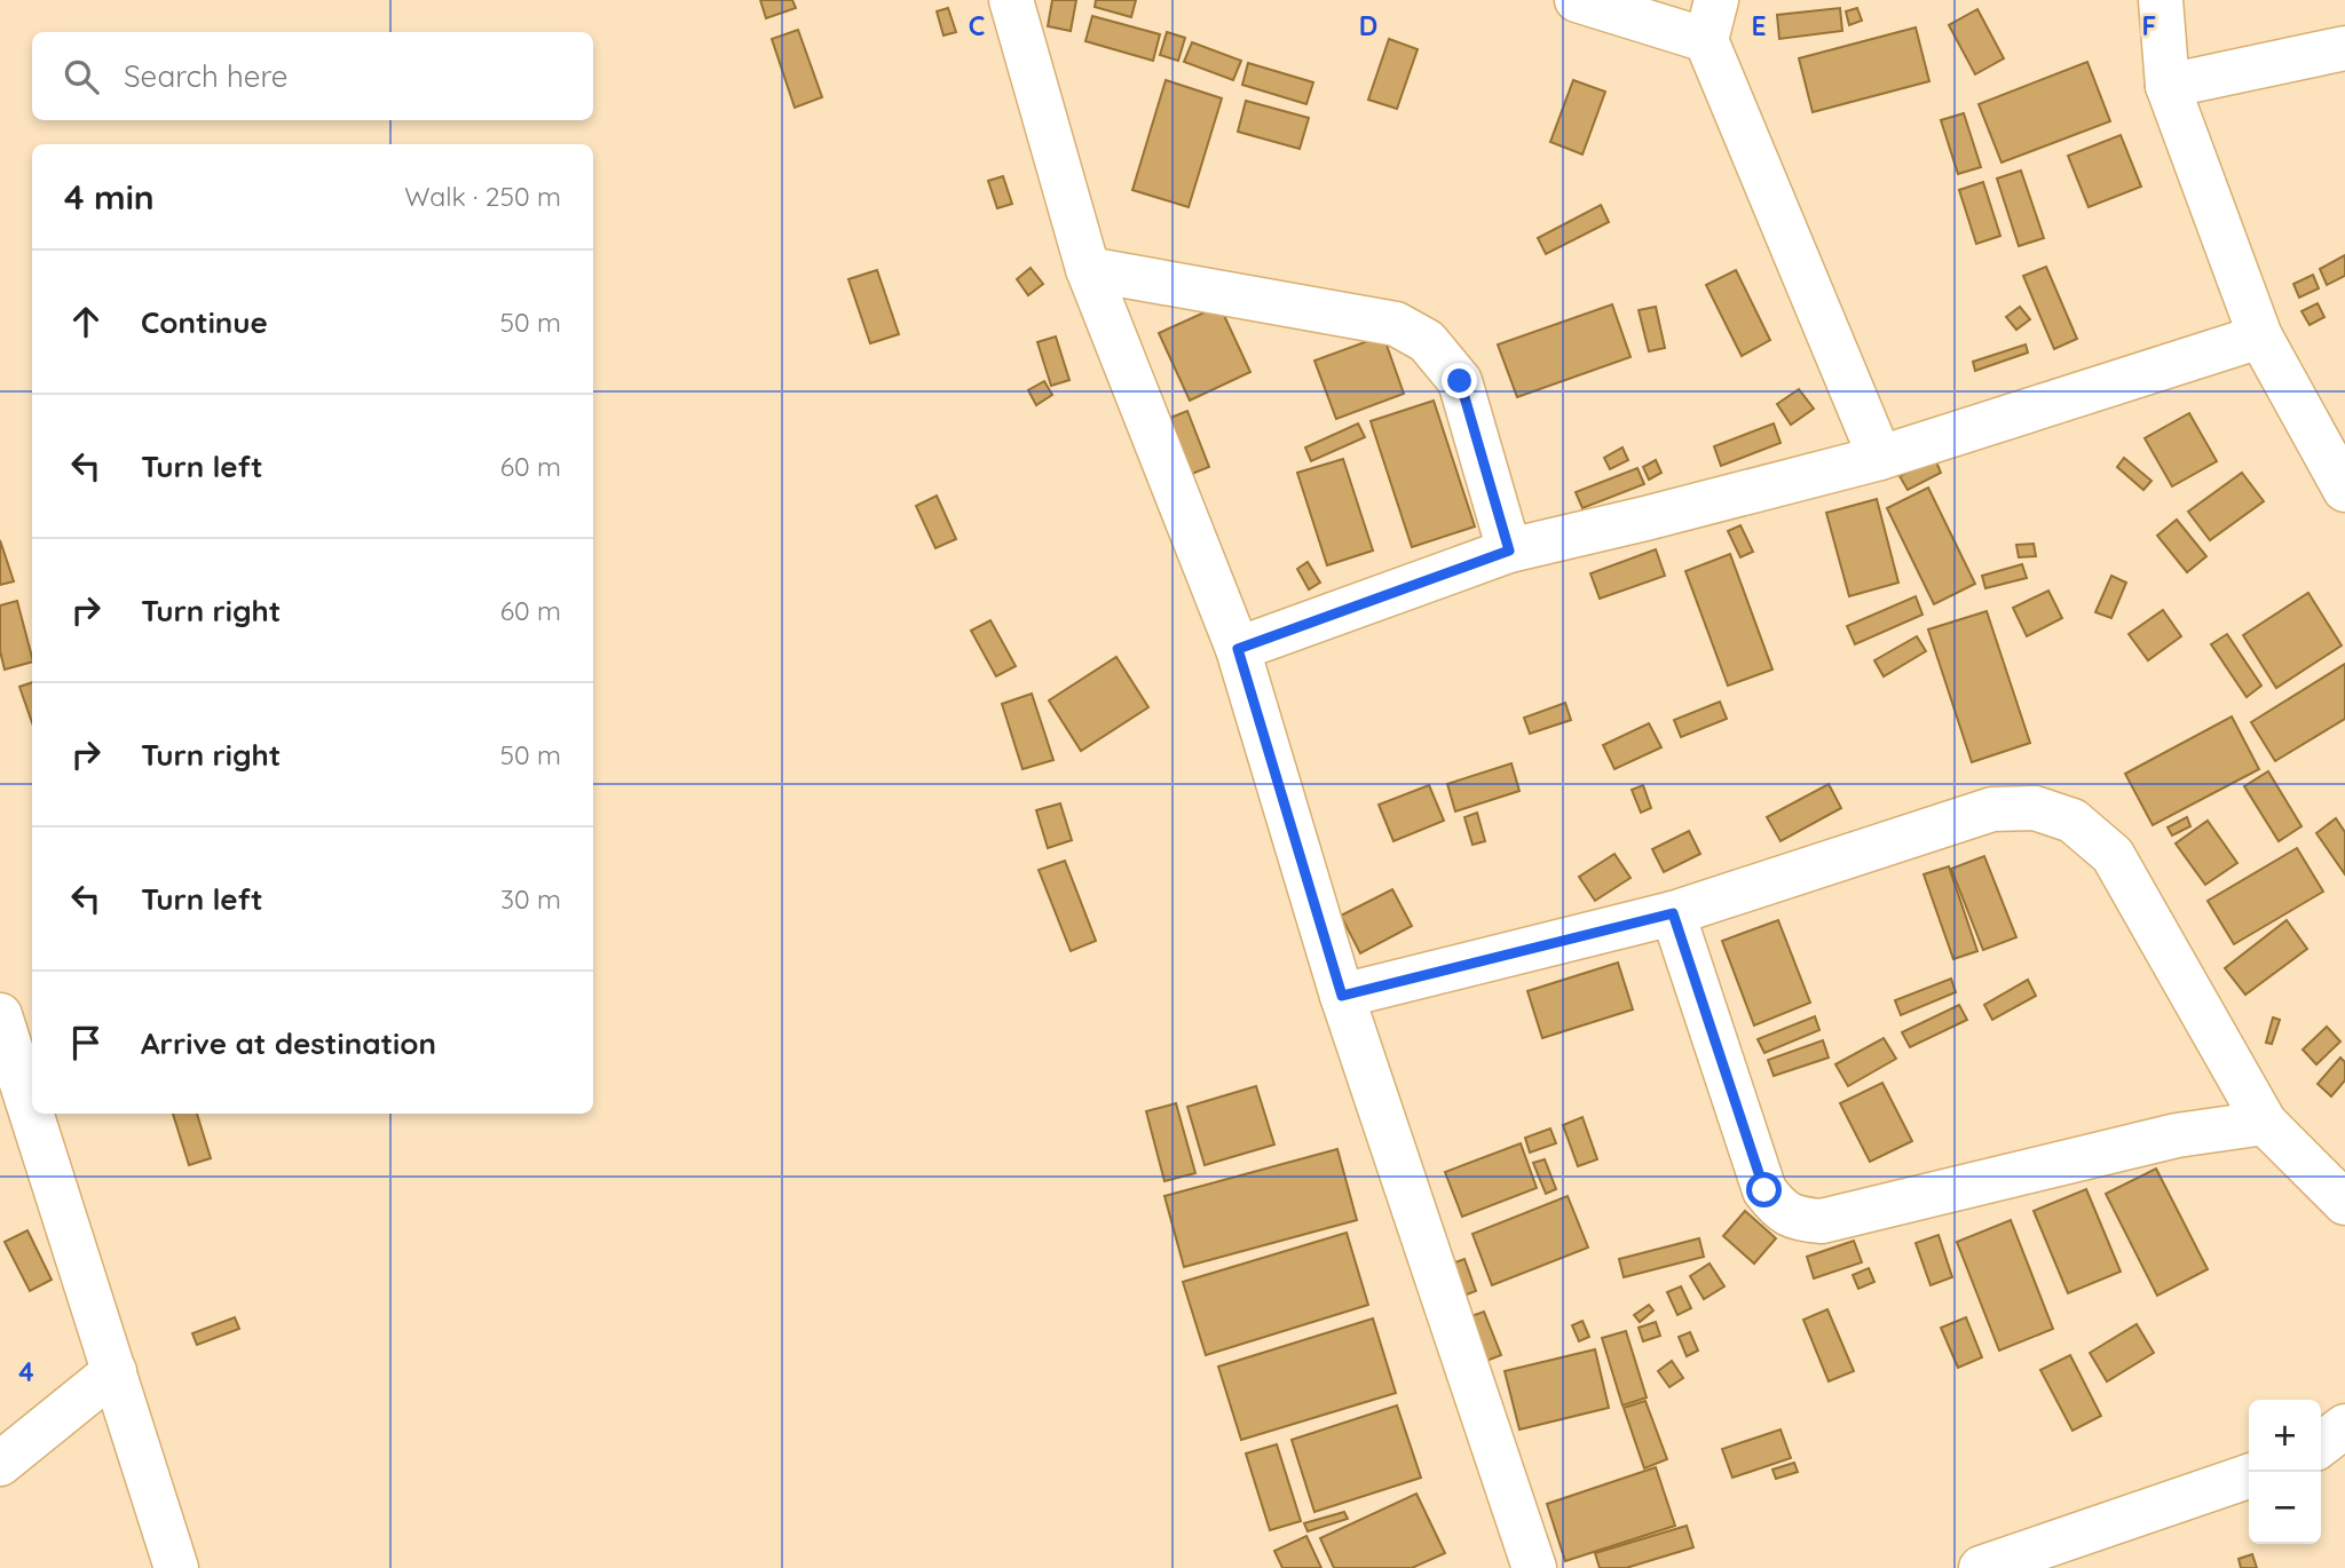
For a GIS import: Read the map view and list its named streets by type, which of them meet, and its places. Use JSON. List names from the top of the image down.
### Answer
{
  "page": {
    "search": "Search here",
    "heading": ["4 min", "Walk · 250 m"],
    "list": [
      ["Continue", "50 m"],
      ["Turn left", "60 m"],
      ["Turn right", "60 m"],
      ["Turn right", "50 m"],
      ["Turn left", "30 m"],
      "Arrive at destination"
    ],
    "map_buttons": ["+", "−"]
  },
  "grid": {
    "columns": [
      "C",
      "D",
      "E",
      "F"
    ],
    "rows": ["4"]
  }
}
